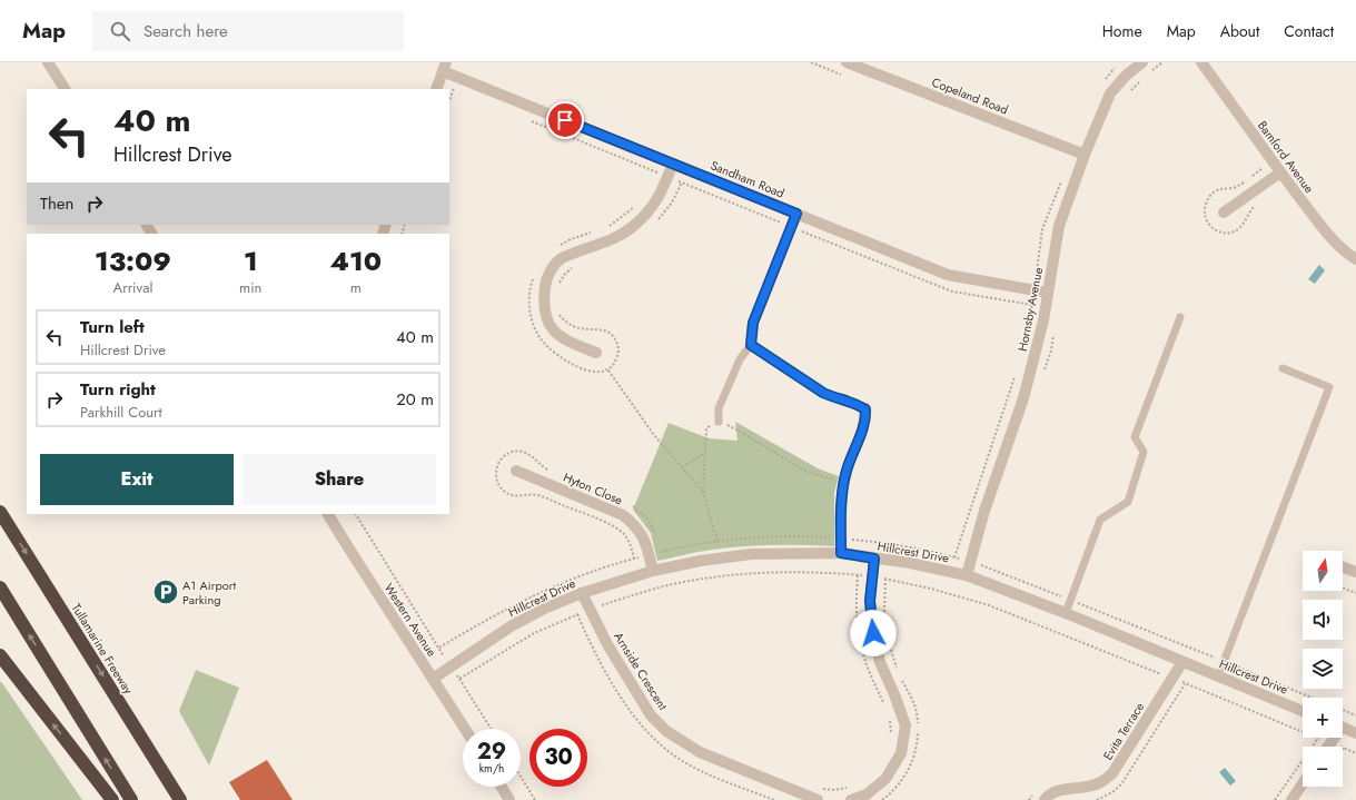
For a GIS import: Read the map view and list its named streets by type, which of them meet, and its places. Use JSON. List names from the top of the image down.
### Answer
{
  "streets": {
    "highway": ["Tullamarine Freeway"],
    "street": [
      "Copeland Road",
      "Bamford Avenue",
      "Sandham Road",
      "Hornsby Avenue",
      "Hyton Close",
      "Hillcrest Drive",
      "Western Avenue",
      "Arnside Crescent",
      "Evita Terrace"
    ]
  },
  "crossings": [
    ["Copeland Road", "Hornsby Avenue"],
    ["Sandham Road", "Hornsby Avenue"],
    ["Hornsby Avenue", "Hillcrest Drive"],
    ["Hyton Close", "Hillcrest Drive"],
    ["Hillcrest Drive", "Western Avenue"],
    ["Hillcrest Drive", "Arnside Crescent"],
    ["Hillcrest Drive", "Evita Terrace"]
  ],
  "places": {
    "parking": ["A1 Airport Parking"]
  },
  "north": "top",
  "page": {
    "header": "Map",
    "search": "Search here",
    "nav": [
      "Home",
      "Map",
      "About",
      "Contact"
    ],
    "turn": ["40 m", "Hillcrest Drive"],
    "then": "Then",
    "eta": [
      "13:09",
      "Arrival",
      "1",
      "min",
      "410",
      "m"
    ],
    "list": [
      {
        "name": "Turn left",
        "note": "Hillcrest Drive",
        "value": "40 m"
      },
      {
        "name": "Turn right",
        "note": "Parkhill Court",
        "value": "20 m"
      }
    ],
    "buttons": ["Exit", "Share"],
    "map_buttons": ["+", "−"],
    "speed": "29 km/h",
    "limit": "30"
  }
}
